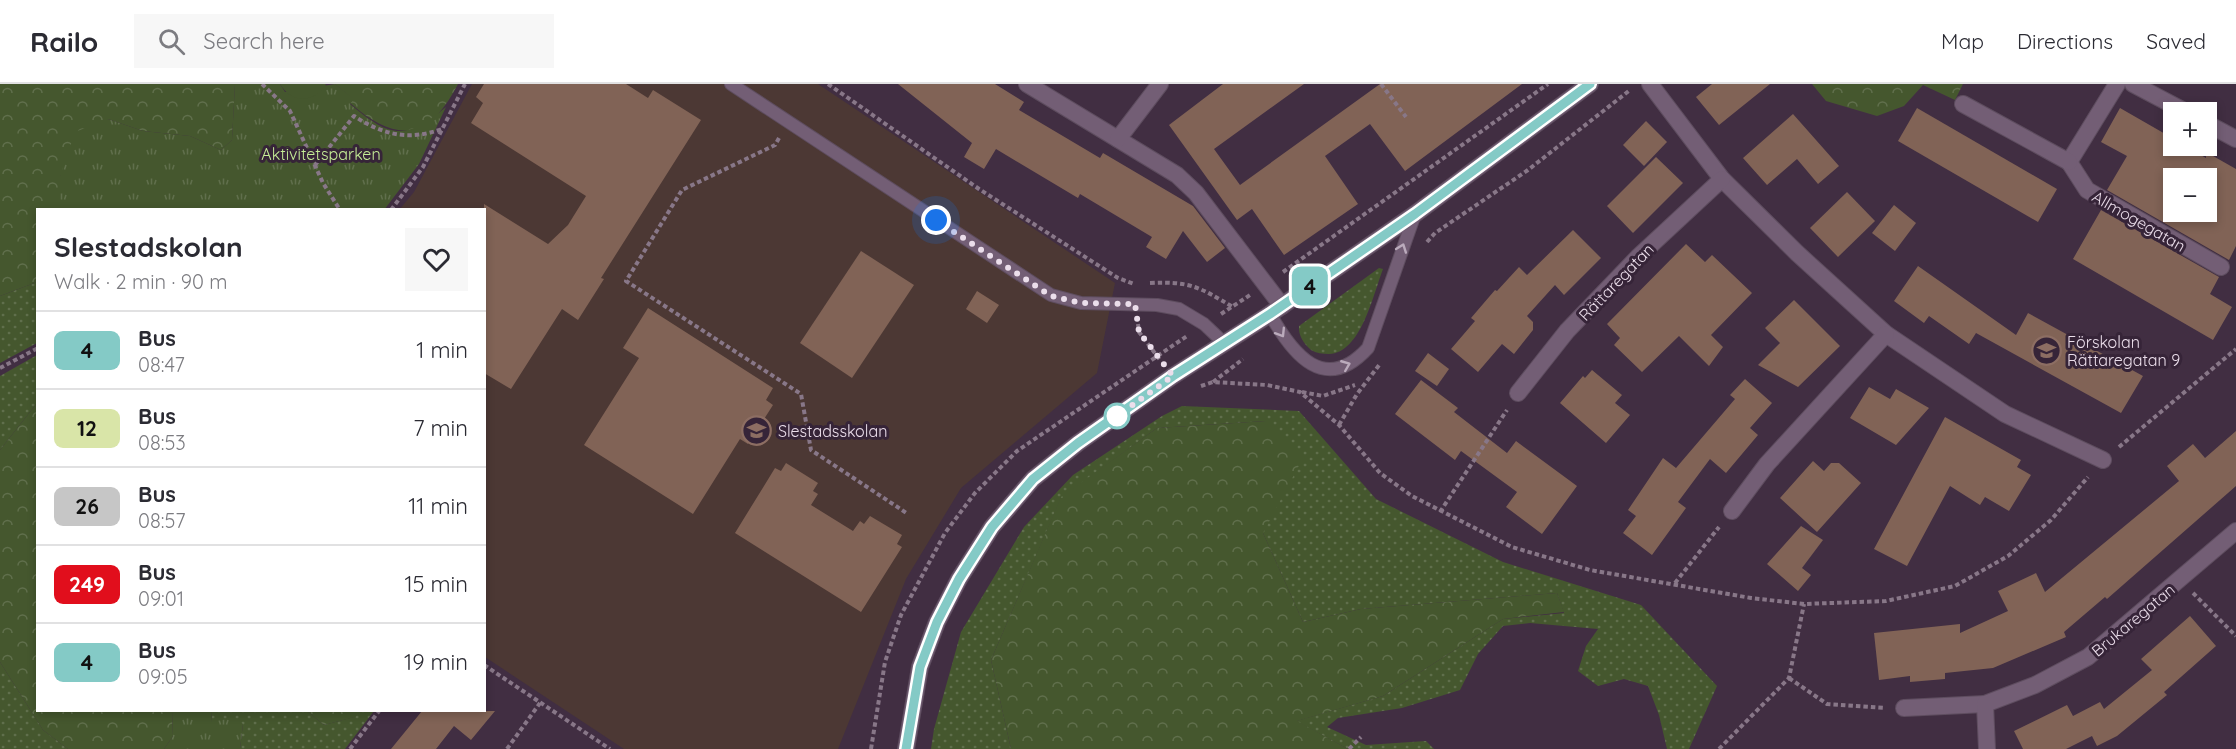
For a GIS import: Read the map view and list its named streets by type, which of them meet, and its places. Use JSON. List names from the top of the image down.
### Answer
{
  "streets": {
    "street": ["Allmogegatan", "Rättaregatan", "Brukaregatan"]
  },
  "parks": ["Aktivitetsparken"],
  "places": {
    "school or university": ["Förskolan Rättaregatan 9", "Slestadsskolan"]
  },
  "lines": ["bus line 4"],
  "page": {
    "header": "Railo",
    "search": "Search here",
    "nav": ["Map", "Directions", "Saved"],
    "on_map": "4",
    "map_buttons": ["+", "−"],
    "heading": ["Slestadskolan", "Walk · 2 min · 90 m"],
    "list": [
      {
        "mark": "4",
        "name": "Bus",
        "note": "08:47",
        "value": "1 min"
      },
      {
        "mark": "12",
        "name": "Bus",
        "note": "08:53",
        "value": "7 min"
      },
      {
        "mark": "26",
        "name": "Bus",
        "note": "08:57",
        "value": "11 min"
      },
      {
        "mark": "249",
        "name": "Bus",
        "note": "09:01",
        "value": "15 min"
      },
      {
        "mark": "4",
        "name": "Bus",
        "note": "09:05",
        "value": "19 min"
      }
    ]
  }
}
